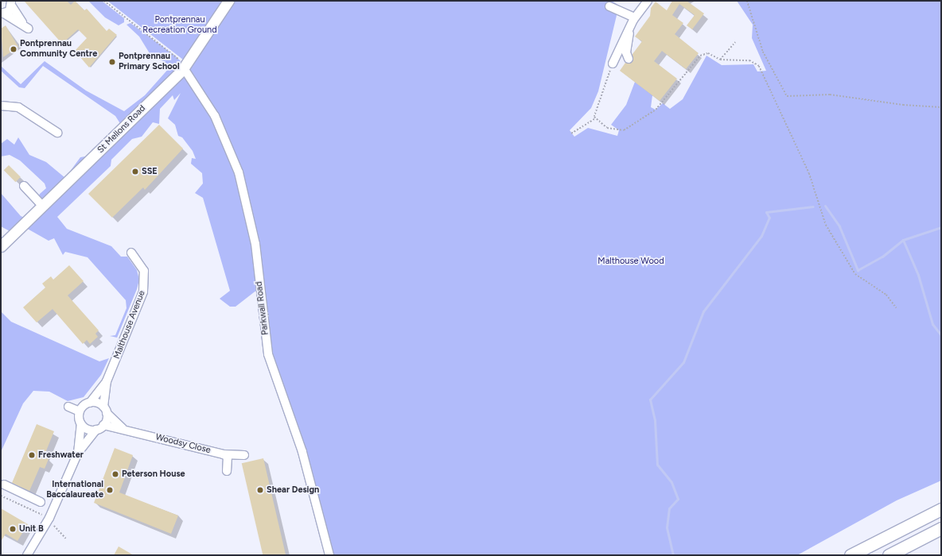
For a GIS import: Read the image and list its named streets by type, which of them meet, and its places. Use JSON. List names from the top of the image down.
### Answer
{
  "streets": {
    "main road": ["St Mellons Road"],
    "street": ["Parkwall Road", "Malthouse Avenue", "Woodsy Close"]
  },
  "crossings": [
    ["St Mellons Road", "Parkwall Road"],
    ["Malthouse Avenue", "Woodsy Close"]
  ],
  "parks": ["Pontprennau Recreation Ground", "Malthouse Wood"],
  "places": [
    "Pontprennau Community Centre",
    "Pontprennau Primary School",
    "SSE",
    "Freshwater",
    "Peterson House",
    "International Baccalaureate",
    "Shear Design",
    "Unit B"
  ]
}
